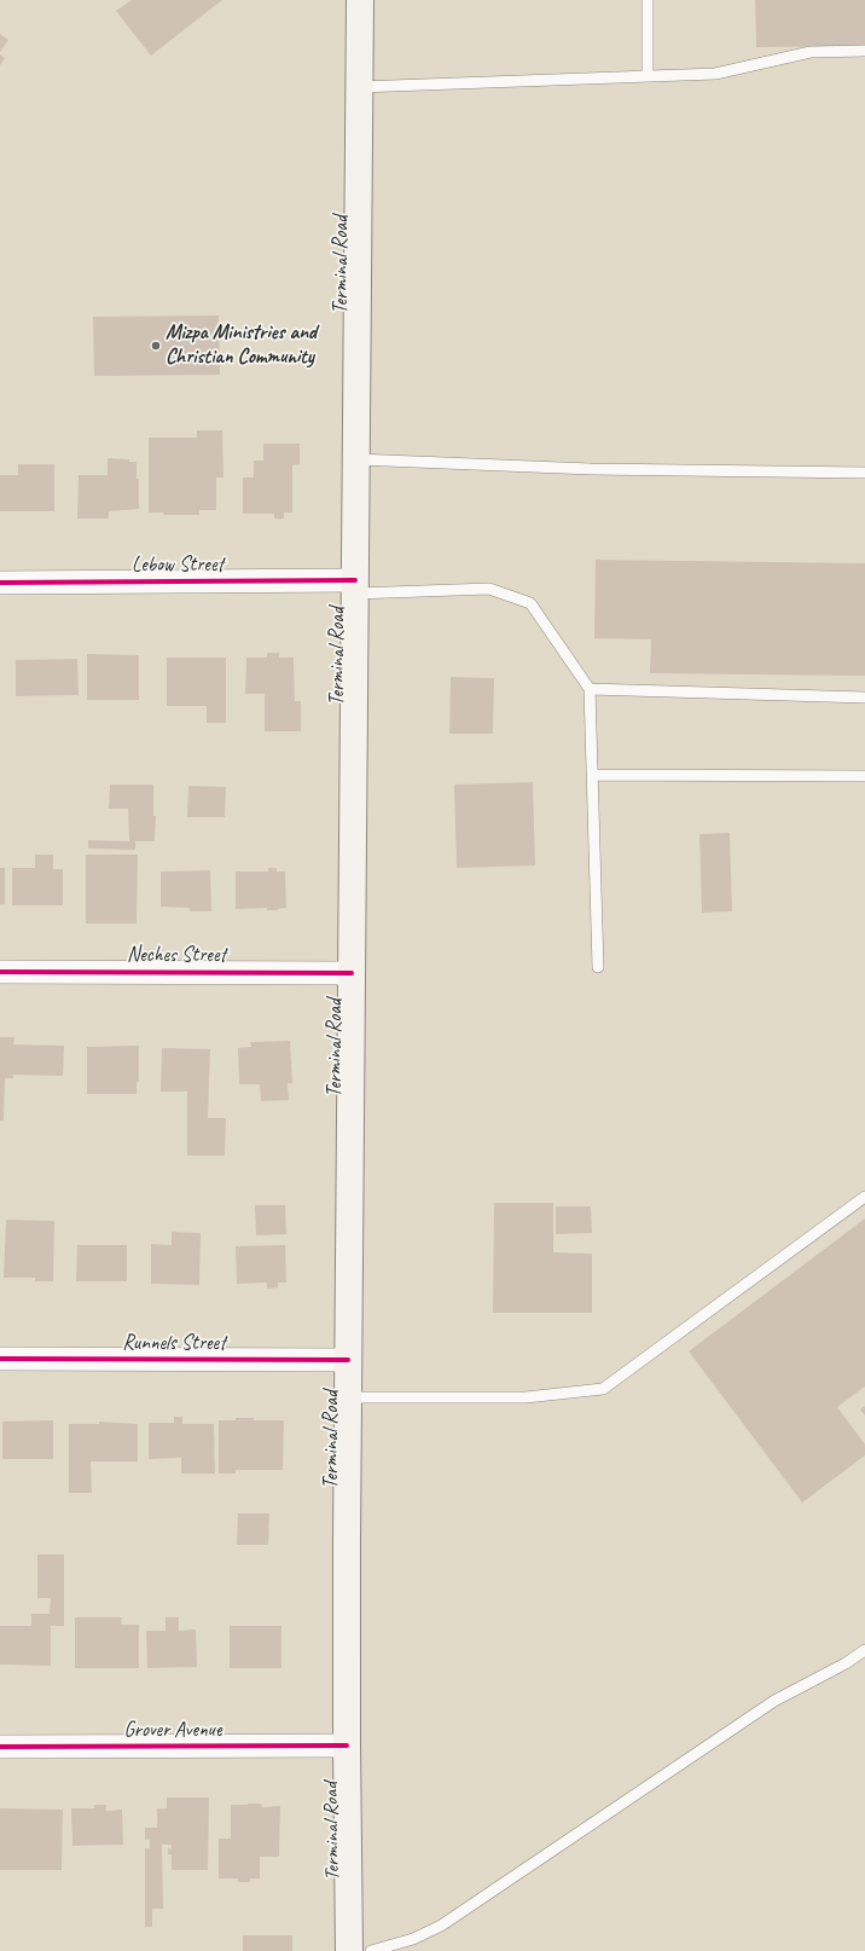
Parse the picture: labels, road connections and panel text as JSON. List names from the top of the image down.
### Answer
{
  "streets": {
    "main road": ["Terminal Road"],
    "street": [
      "Lebow Street",
      "Neches Street",
      "Runnels Street",
      "Grover Avenue"
    ]
  },
  "crossings": [
    ["Terminal Road", "Lebow Street"],
    ["Terminal Road", "Neches Street"],
    ["Terminal Road", "Runnels Street"],
    ["Terminal Road", "Grover Avenue"]
  ],
  "places": ["Mizpa Ministries and Christian Community"]
}
